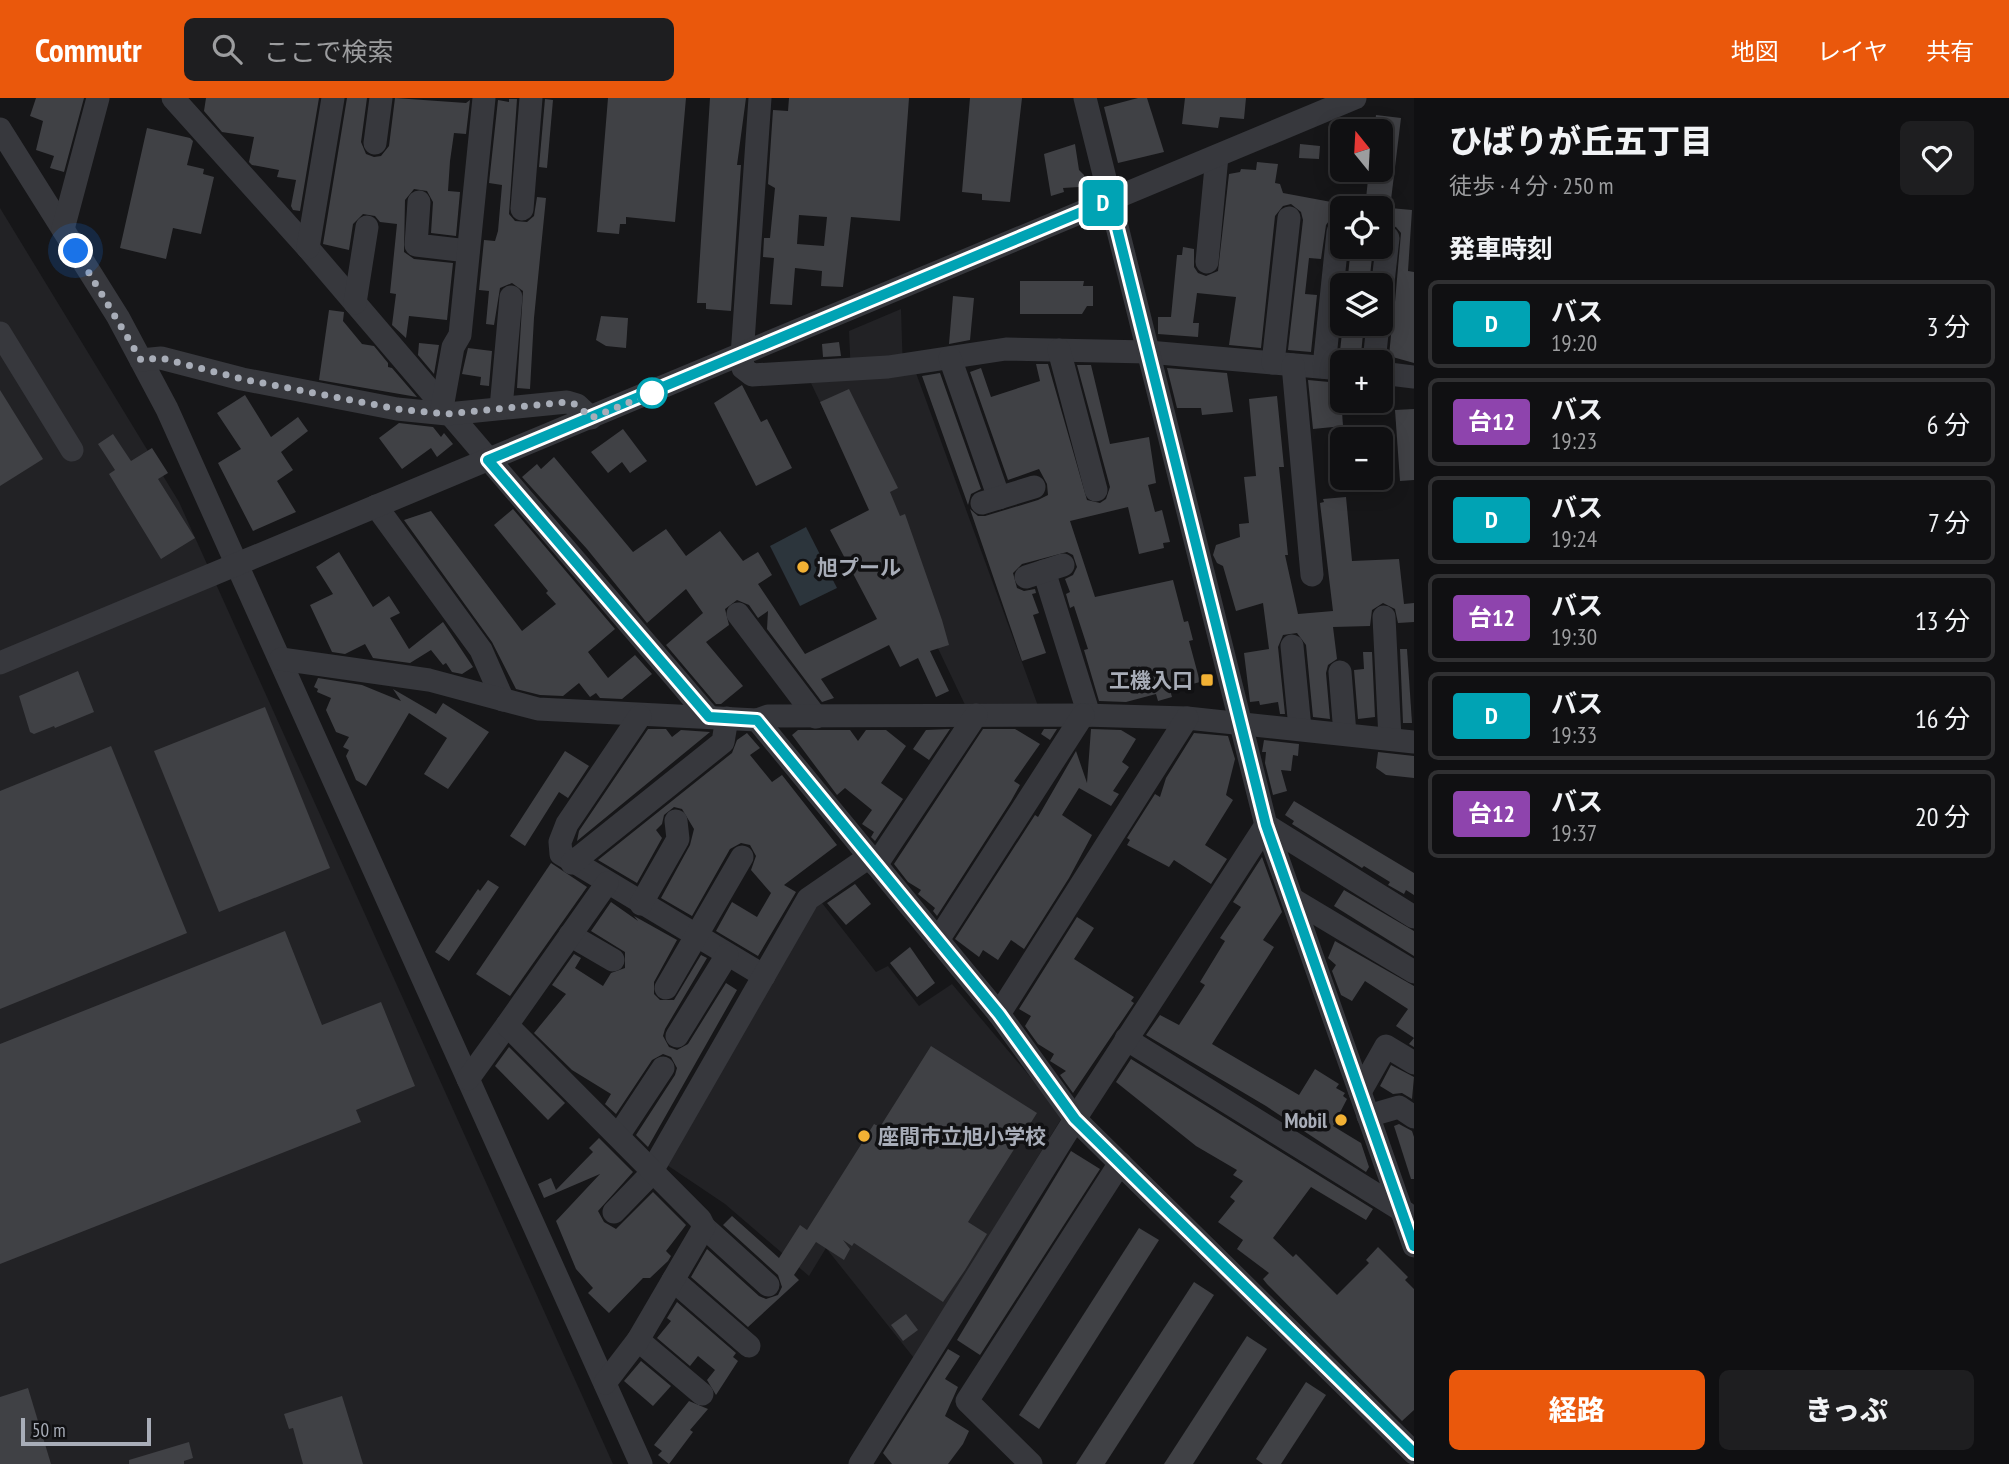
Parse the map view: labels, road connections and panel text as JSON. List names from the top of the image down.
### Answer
{
  "places": {
    "other": ["旭プール", "Mobil", "座間市立旭小学校"],
    "transit": ["工機入口"]
  },
  "lines": ["bus line D"],
  "scale_bar": "50 m",
  "north": "top",
  "page": {
    "header": "Commutr",
    "search": "ここで検索",
    "nav": ["地図", "レイヤ", "共有"],
    "on_map": "D",
    "heading": [
      ["ひばりが丘五丁目", "徒歩 · 4 分 · 250 m"],
      "発車時刻"
    ],
    "map_buttons": ["+", "−"],
    "list": [
      {
        "mark": "D",
        "name": "バス",
        "note": "19:20",
        "value": "3 分"
      },
      {
        "mark": "台12",
        "name": "バス",
        "note": "19:23",
        "value": "6 分"
      },
      {
        "mark": "D",
        "name": "バス",
        "note": "19:24",
        "value": "7 分"
      },
      {
        "mark": "台12",
        "name": "バス",
        "note": "19:30",
        "value": "13 分"
      },
      {
        "mark": "D",
        "name": "バス",
        "note": "19:33",
        "value": "16 分"
      },
      {
        "mark": "台12",
        "name": "バス",
        "note": "19:37",
        "value": "20 分"
      }
    ],
    "buttons": ["経路", "きっぷ"],
    "scale": "50 m"
  }
}
